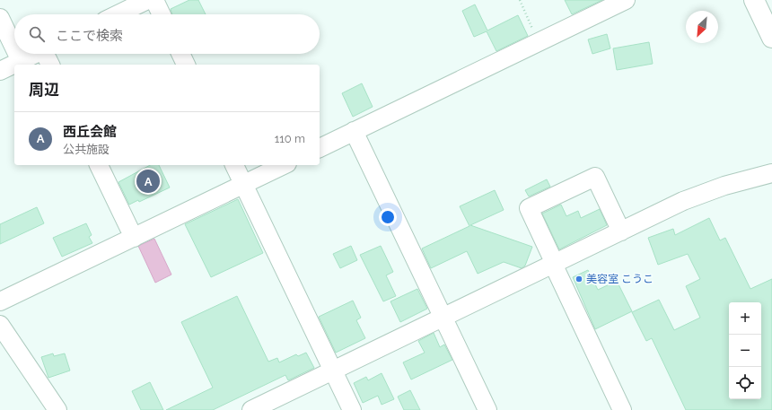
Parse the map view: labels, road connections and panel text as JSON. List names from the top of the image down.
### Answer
{
  "places": ["美容室 こうこ"],
  "north": "bottom left",
  "page": {
    "search": "ここで検索",
    "heading": "周辺",
    "list": [
      {
        "mark": "A",
        "name": "西丘会館",
        "note": "公共施設",
        "value": "110 m"
      }
    ],
    "pins": "A",
    "map_buttons": ["+", "−"]
  }
}
